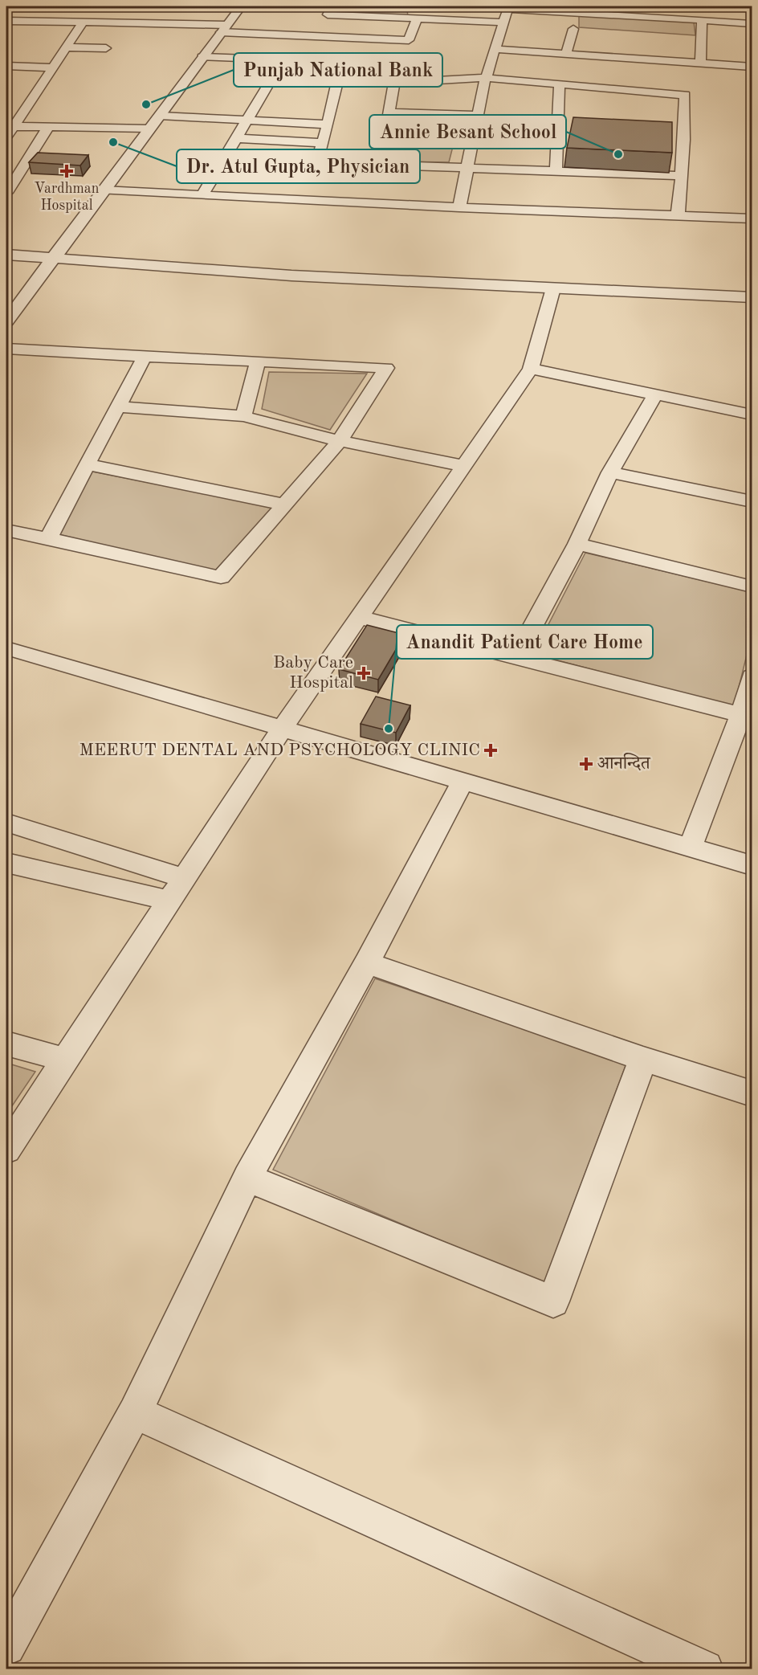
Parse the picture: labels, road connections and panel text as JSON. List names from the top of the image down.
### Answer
{
  "places": {
    "other": [
      "Punjab National Bank",
      "Dr. Atul Gupta, Physician",
      "Annie Besant School",
      "Anandit Patient Care Home"
    ],
    "health": [
      "Vardhman Hospital",
      "Baby Care Hospital",
      "MEERUT DENTAL AND PSYCHOLOGY CLINIC",
      "आनन्दित"
    ]
  }
}
